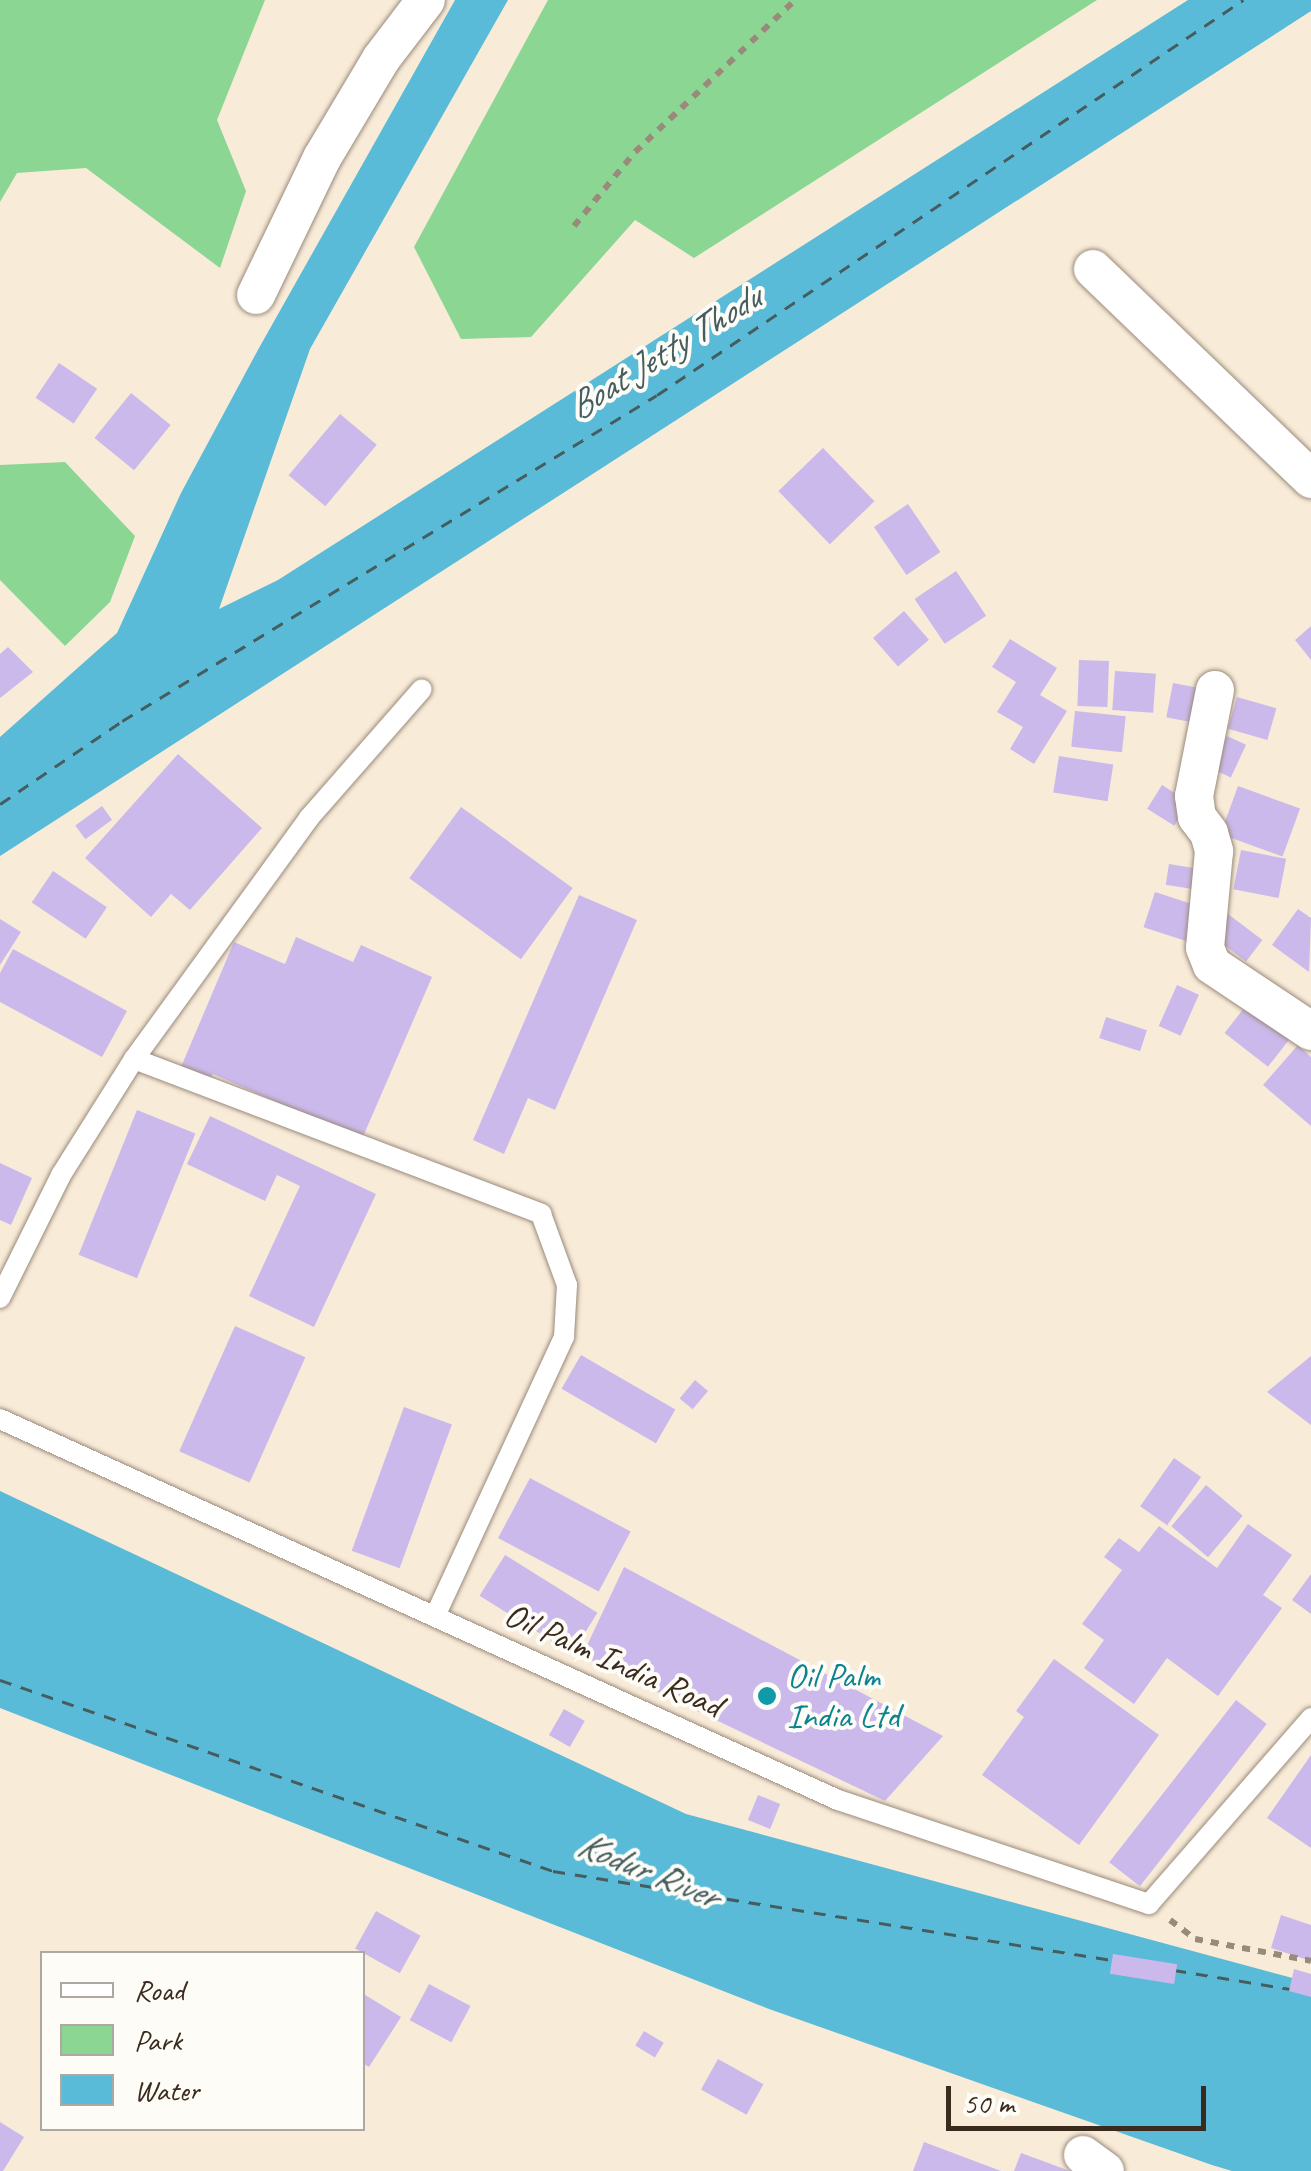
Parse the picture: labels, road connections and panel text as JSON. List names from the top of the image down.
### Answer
{
  "streets": {
    "lane": ["Oil Palm India Road"]
  },
  "water": ["Boat Jetty Thodu", "Kodur River"],
  "places": ["Oil Palm India Ltd"],
  "legend": ["Road", "Park", "Water"],
  "scale_bar": "50 m"
}
